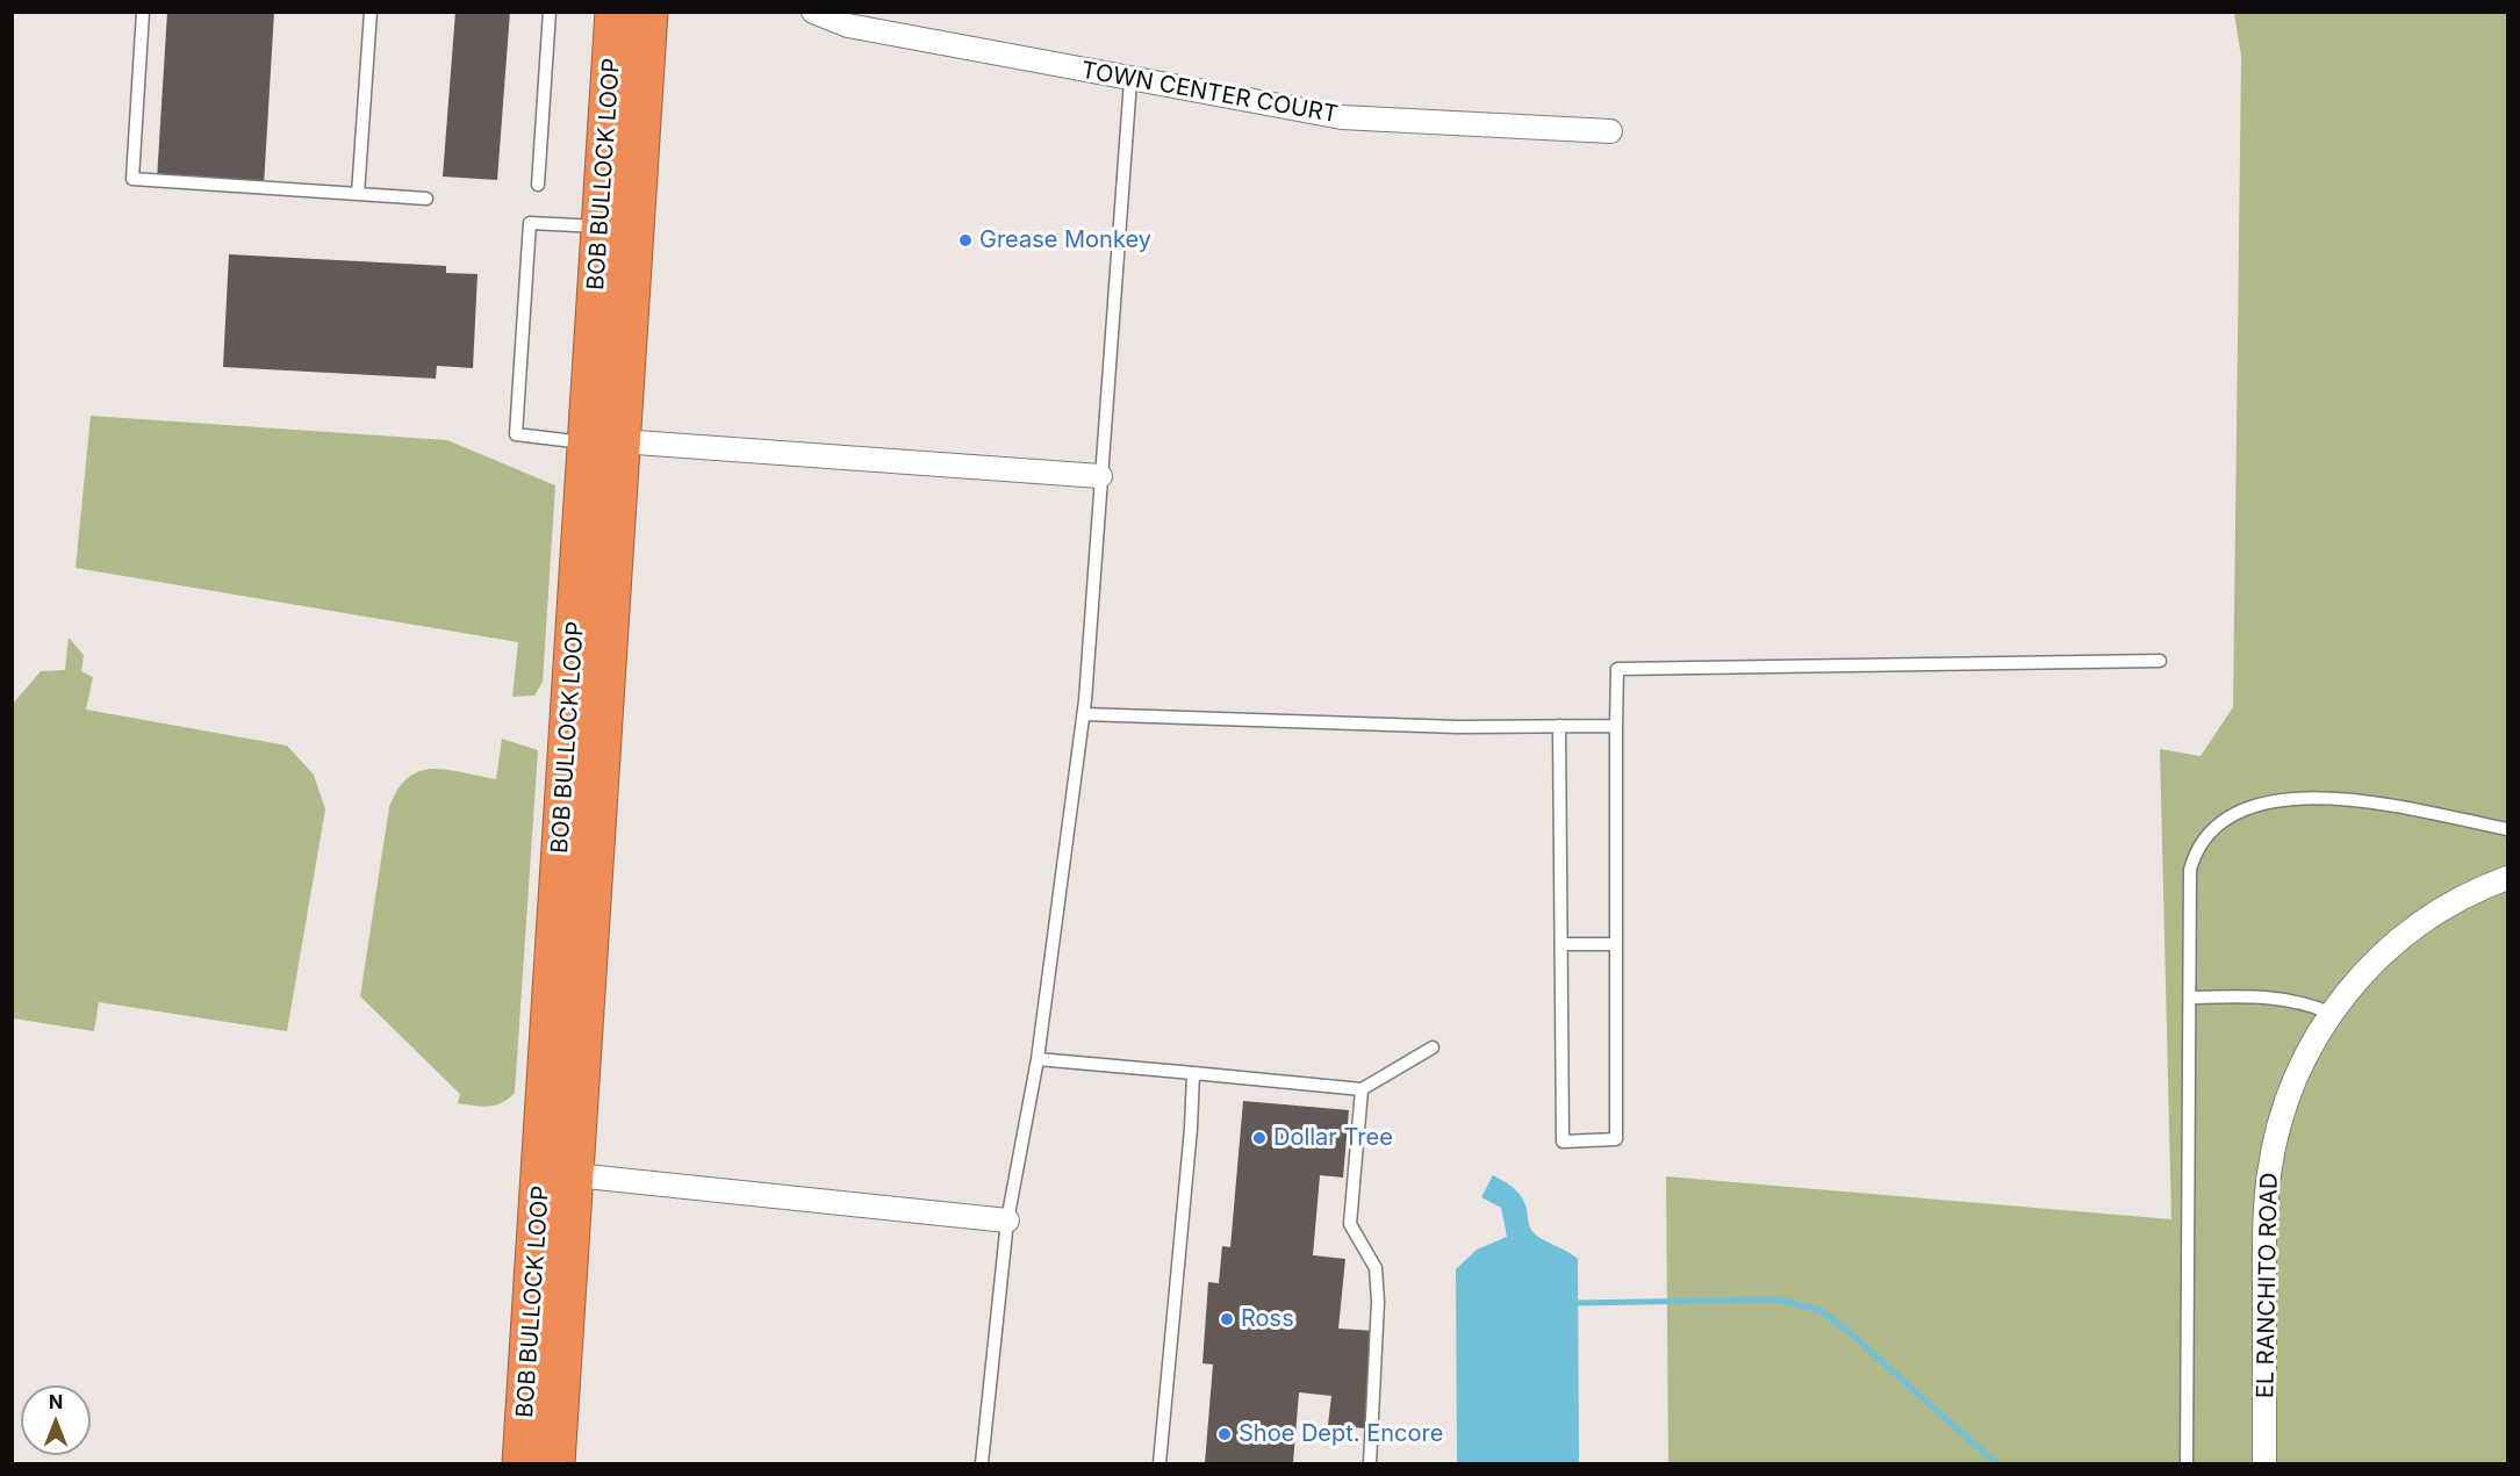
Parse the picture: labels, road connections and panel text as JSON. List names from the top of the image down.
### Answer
{
  "streets": {
    "highway": ["BOB BULLOCK LOOP"],
    "street": ["TOWN CENTER COURT", "EL RANCHITO ROAD"]
  },
  "places": [
    "Grease Monkey",
    "Dollar Tree",
    "Ross",
    "Shoe Dept. Encore"
  ],
  "north": "top"
}
